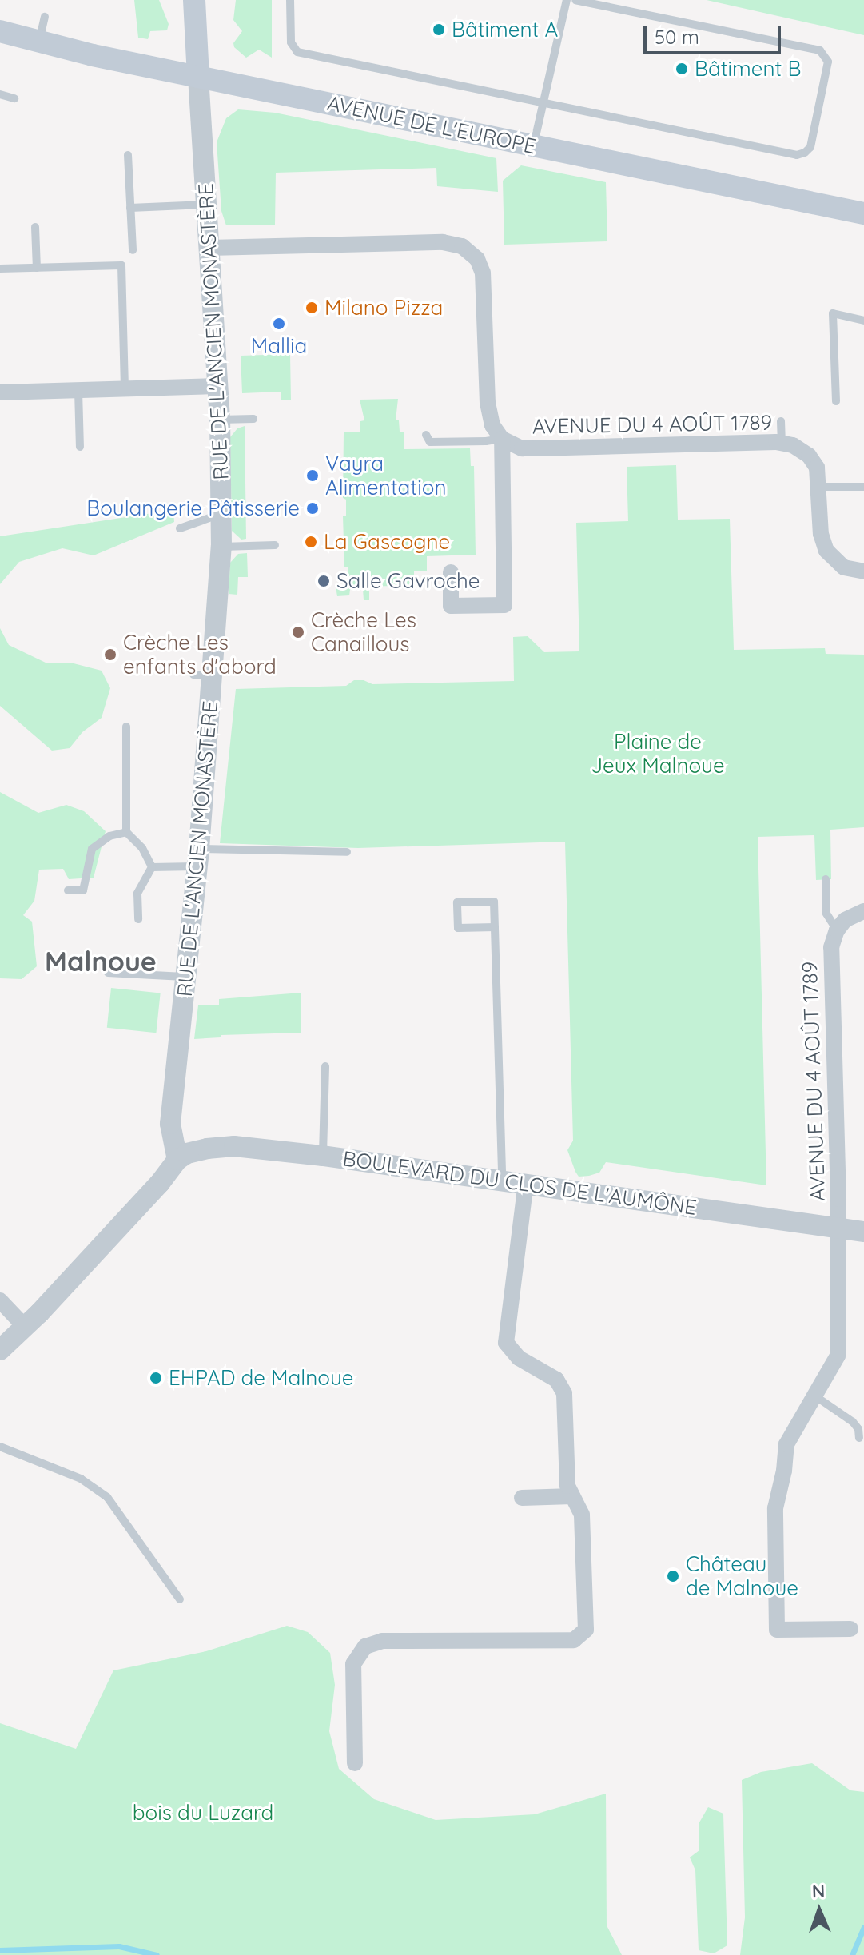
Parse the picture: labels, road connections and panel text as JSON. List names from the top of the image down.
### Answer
{
  "streets": {
    "main road": ["AVENUE DE L'EUROPE"],
    "street": ["RUE DE L'ANCIEN MONASTÈRE", "AVENUE DU 4 AOÛT 1789", "BOULEVARD DU CLOS DE L'AUMÔNE"]
  },
  "crossings": [
    ["AVENUE DE L'EUROPE", "RUE DE L'ANCIEN MONASTÈRE"],
    ["RUE DE L'ANCIEN MONASTÈRE", "AVENUE DU 4 AOÛT 1789"],
    ["RUE DE L'ANCIEN MONASTÈRE", "BOULEVARD DU CLOS DE L'AUMÔNE"],
    ["AVENUE DU 4 AOÛT 1789", "BOULEVARD DU CLOS DE L'AUMÔNE"]
  ],
  "districts": ["Malnoue"],
  "parks": ["Plaine de Jeux Malnoue", "bois du Luzard"],
  "places": [
    "Bâtiment A",
    "Bâtiment B",
    "Milano Pizza",
    "Mallia",
    "Vayra Alimentation",
    "Boulangerie Pâtisserie",
    "La Gascogne",
    "Salle Gavroche",
    "Crèche Les Canaillous",
    "Crèche Les enfants d'abord",
    "EHPAD de Malnoue",
    "Château de Malnoue"
  ],
  "scale_bar": "50 m",
  "north": "top"
}
